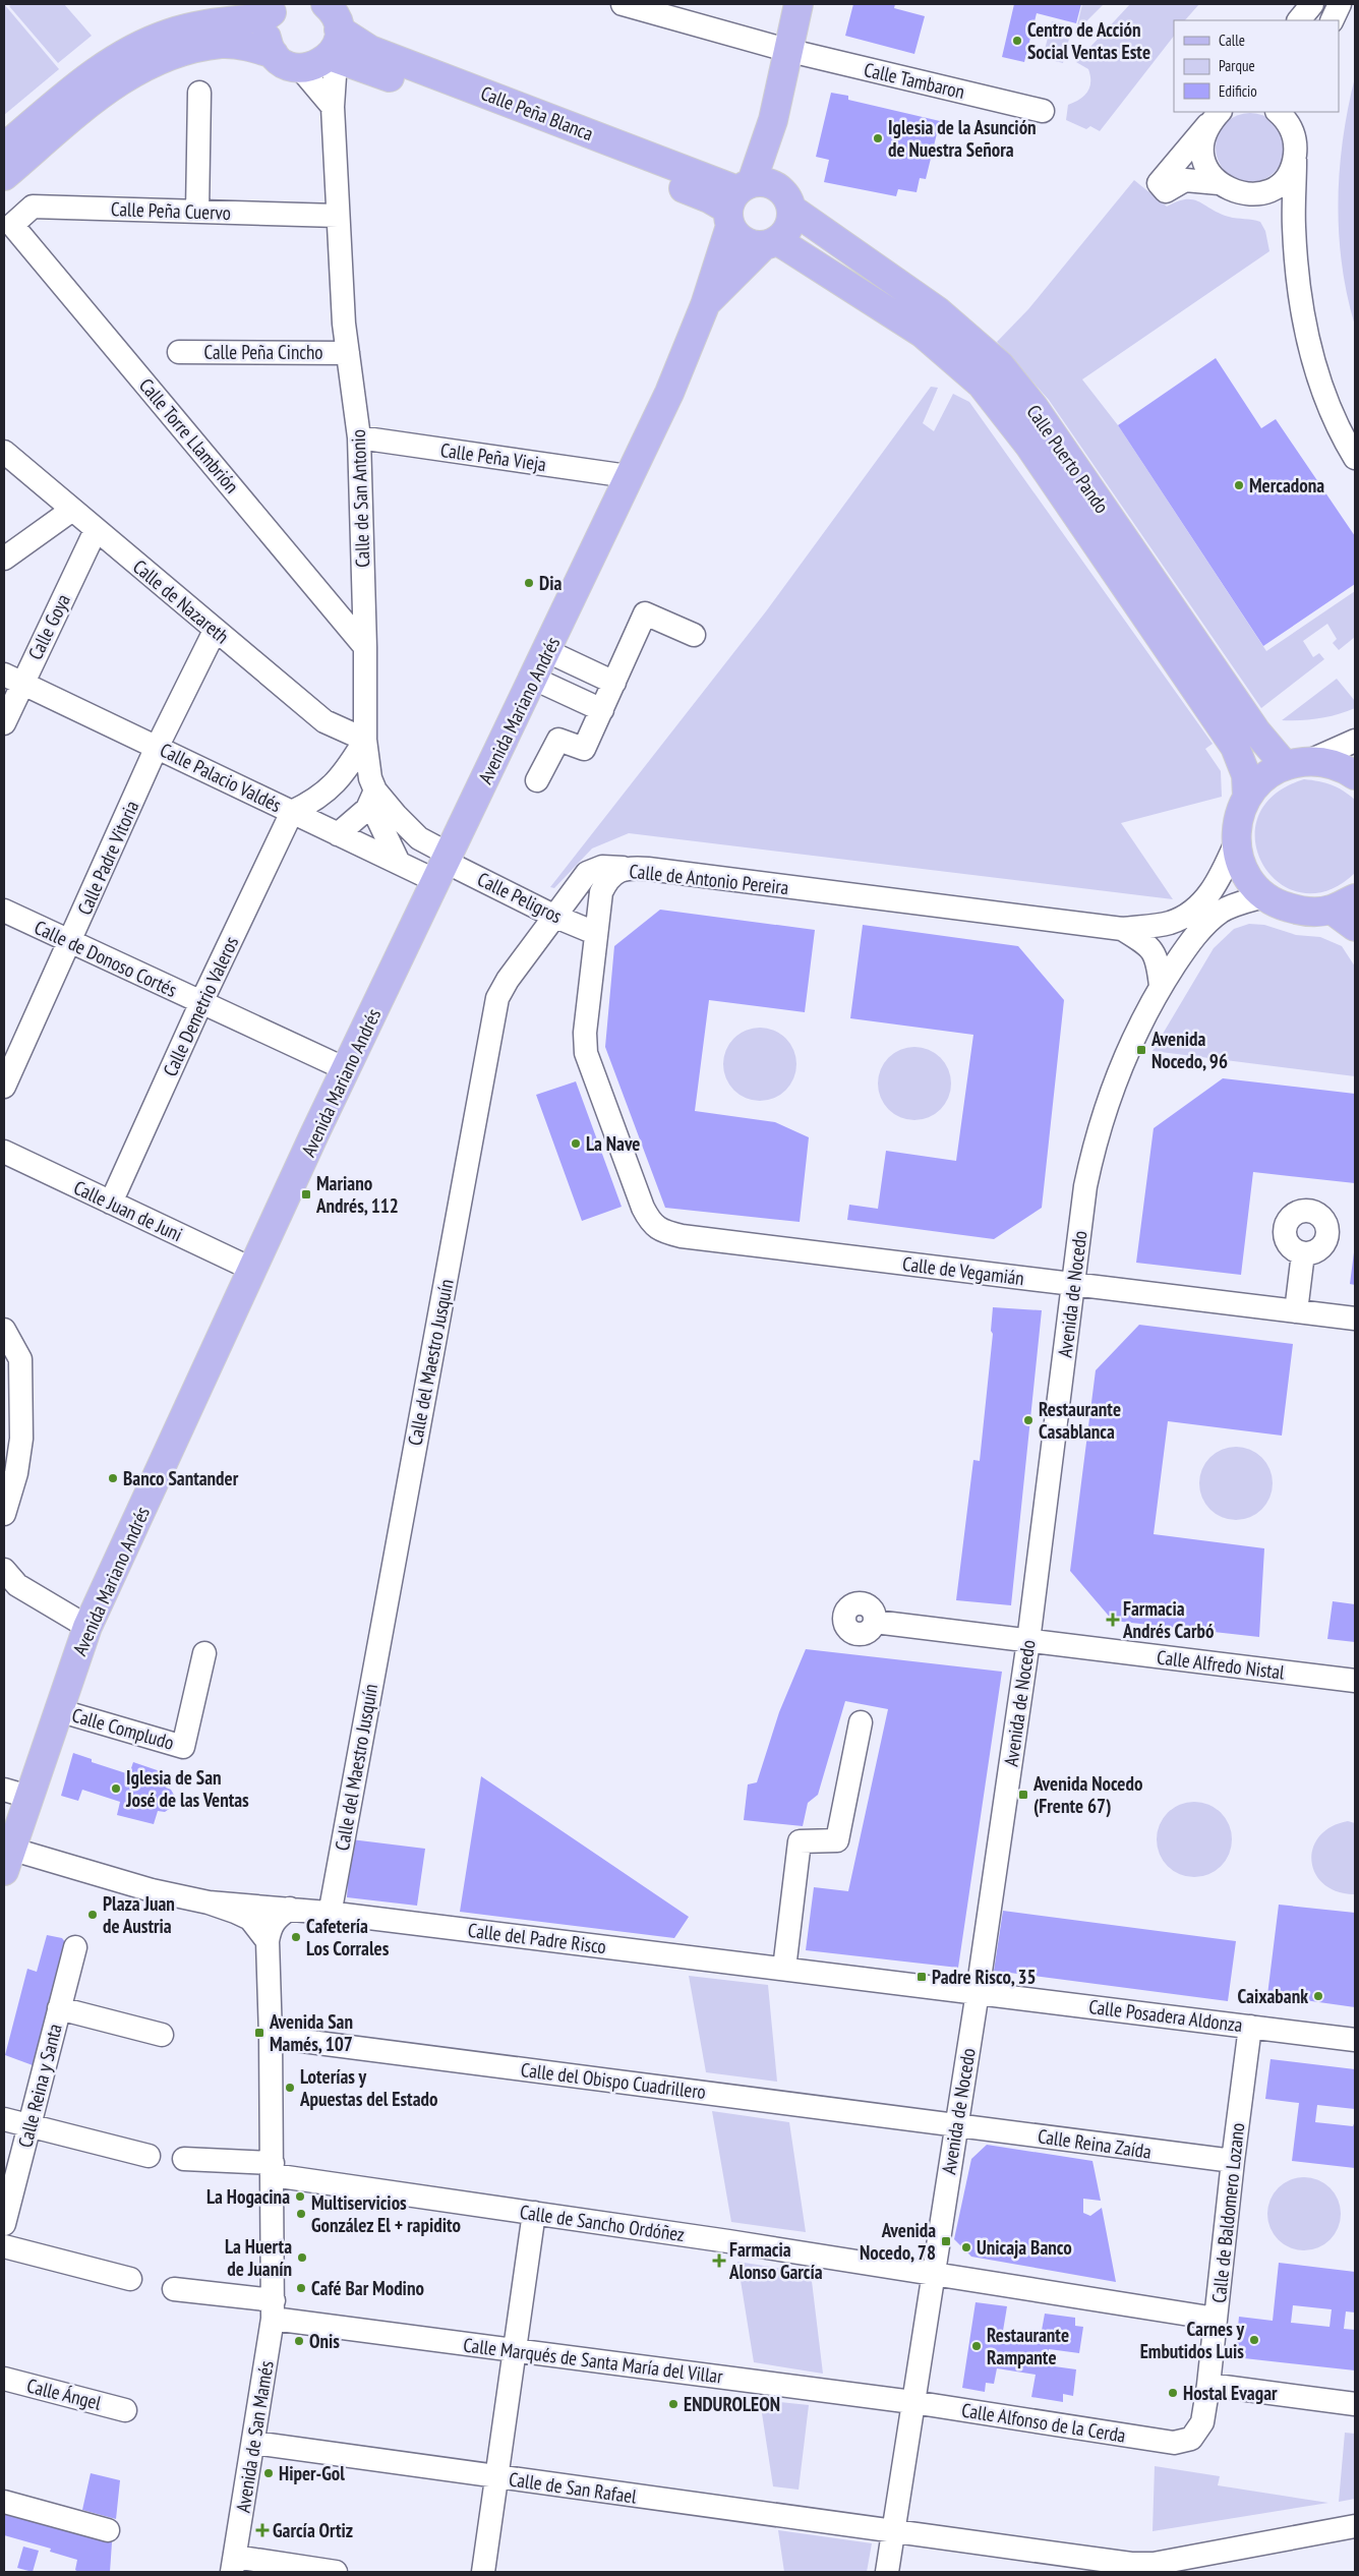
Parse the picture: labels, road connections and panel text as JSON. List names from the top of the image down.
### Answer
{
  "streets": {
    "main road": ["Calle Peña Blanca", "Calle Puerto Pando", "Avenida Mariano Andrés"],
    "street": [
      "Calle Tambaron",
      "Calle Peña Cuervo",
      "Calle Peña Cincho",
      "Calle Torre Llambrión",
      "Calle Peña Vieja",
      "Calle de San Antonio",
      "Calle de Nazareth",
      "Calle Goya",
      "Calle Palacio Valdés",
      "Calle Padre Vitoria",
      "Calle de Antonio Pereira",
      "Calle Peligros",
      "Calle de Donoso Cortés",
      "Calle Demetrio Valeros",
      "Calle Juan de Juni",
      "Calle de Vegamián",
      "Avenida de Nocedo",
      "Calle del Maestro Jusquín",
      "Calle Alfredo Nistal",
      "Calle Compludo",
      "Calle del Padre Risco",
      "Calle Posadera Aldonza",
      "Calle del Obispo Cuadrillero",
      "Calle Reina y Santa",
      "Calle Reina Zaída",
      "Calle de Baldomero Lozano",
      "Calle de Sancho Ordóñez",
      "Calle Marqués de Santa María del Villar",
      "Calle Ángel",
      "Calle Alfonso de la Cerda",
      "Avenida de San Mamés",
      "Calle de San Rafael"
    ]
  },
  "crossings": [
    ["Calle Tambaron", "Avenida Mariano Andrés"],
    ["Calle Peña Blanca", "Calle Puerto Pando"],
    ["Calle Peña Blanca", "Calle de San Antonio"],
    ["Calle Peña Blanca", "Avenida Mariano Andrés"],
    ["Calle Peña Cuervo", "Calle Torre Llambrión"],
    ["Calle Peña Cuervo", "Calle de San Antonio"],
    ["Calle Peña Cincho", "Calle de San Antonio"],
    ["Calle Torre Llambrión", "Calle de San Antonio"],
    ["Calle Peña Vieja", "Calle de San Antonio"],
    ["Calle Peña Vieja", "Avenida Mariano Andrés"],
    ["Calle Puerto Pando", "Avenida Mariano Andrés"],
    ["Calle de San Antonio", "Calle de Nazareth"],
    ["Calle de San Antonio", "Avenida Mariano Andrés"],
    ["Calle de San Antonio", "Calle Palacio Valdés"],
    ["Calle de San Antonio", "Calle Peligros"],
    ["Calle de Nazareth", "Calle Goya"],
    ["Calle de Nazareth", "Calle Padre Vitoria"],
    ["Calle Goya", "Calle Palacio Valdés"],
    ["Avenida Mariano Andrés", "Calle Palacio Valdés"],
    ["Avenida Mariano Andrés", "Calle Peligros"],
    ["Avenida Mariano Andrés", "Calle de Donoso Cortés"],
    ["Avenida Mariano Andrés", "Calle Juan de Juni"],
    ["Avenida Mariano Andrés", "Calle Compludo"],
    ["Calle Palacio Valdés", "Calle Padre Vitoria"],
    ["Calle Palacio Valdés", "Calle Peligros"],
    ["Calle Palacio Valdés", "Calle Demetrio Valeros"],
    ["Calle Padre Vitoria", "Calle de Donoso Cortés"],
    ["Calle de Antonio Pereira", "Calle Peligros"],
    ["Calle de Antonio Pereira", "Calle de Vegamián"],
    ["Calle de Antonio Pereira", "Avenida de Nocedo"],
    ["Calle de Antonio Pereira", "Calle del Maestro Jusquín"],
    ["Calle Peligros", "Calle del Maestro Jusquín"],
    ["Calle de Donoso Cortés", "Calle Demetrio Valeros"],
    ["Calle Demetrio Valeros", "Calle Juan de Juni"],
    ["Calle de Vegamián", "Avenida de Nocedo"],
    ["Avenida de Nocedo", "Calle Alfredo Nistal"],
    ["Avenida de Nocedo", "Calle del Padre Risco"],
    ["Avenida de Nocedo", "Calle Posadera Aldonza"],
    ["Avenida de Nocedo", "Calle del Obispo Cuadrillero"],
    ["Avenida de Nocedo", "Calle Reina Zaída"],
    ["Avenida de Nocedo", "Calle de Sancho Ordóñez"],
    ["Avenida de Nocedo", "Calle Marqués de Santa María del Villar"],
    ["Avenida de Nocedo", "Calle Alfonso de la Cerda"],
    ["Avenida de Nocedo", "Calle de San Rafael"],
    ["Calle del Maestro Jusquín", "Calle del Padre Risco"],
    ["Calle del Padre Risco", "Calle Posadera Aldonza"],
    ["Calle Posadera Aldonza", "Calle de Baldomero Lozano"],
    ["Calle del Obispo Cuadrillero", "Calle Reina Zaída"],
    ["Calle del Obispo Cuadrillero", "Avenida de San Mamés"],
    ["Calle Reina Zaída", "Calle de Baldomero Lozano"],
    ["Calle de Baldomero Lozano", "Calle de Sancho Ordóñez"],
    ["Calle de Baldomero Lozano", "Calle Alfonso de la Cerda"],
    ["Calle de Sancho Ordóñez", "Avenida de San Mamés"],
    ["Calle Marqués de Santa María del Villar", "Calle Alfonso de la Cerda"],
    ["Calle Marqués de Santa María del Villar", "Avenida de San Mamés"],
    ["Avenida de San Mamés", "Calle de San Rafael"]
  ],
  "places": {
    "other": [
      "Centro de Acción Social Ventas Este",
      "Iglesia de la Asunción de Nuestra Señora",
      "Mercadona",
      "Dia",
      "La Nave",
      "Restaurante Casablanca",
      "Banco Santander",
      "Iglesia de San José de las Ventas",
      "Plaza Juan de Austria",
      "Cafetería Los Corrales",
      "Caixabank",
      "Loterías y Apuestas del Estado",
      "La Hogacina",
      "Multiservicios González El + rapidito",
      "Unicaja Banco",
      "La Huerta de Juanín",
      "Café Bar Modino",
      "Carnes y Embutidos Luis",
      "Onis",
      "Restaurante Rampante",
      "Hostal Evagar",
      "ENDUROLEON",
      "Hiper-Gol"
    ],
    "transit": [
      "Avenida Nocedo, 96",
      "Mariano Andrés, 112",
      "Avenida Nocedo (Frente 67)",
      "Padre Risco, 35",
      "Avenida San Mamés, 107",
      "Avenida Nocedo, 78"
    ],
    "health": ["Farmacia Andrés Carbó", "Farmacia Alonso García", "García Ortiz"]
  },
  "legend": ["Calle", "Parque", "Edificio"]
}
